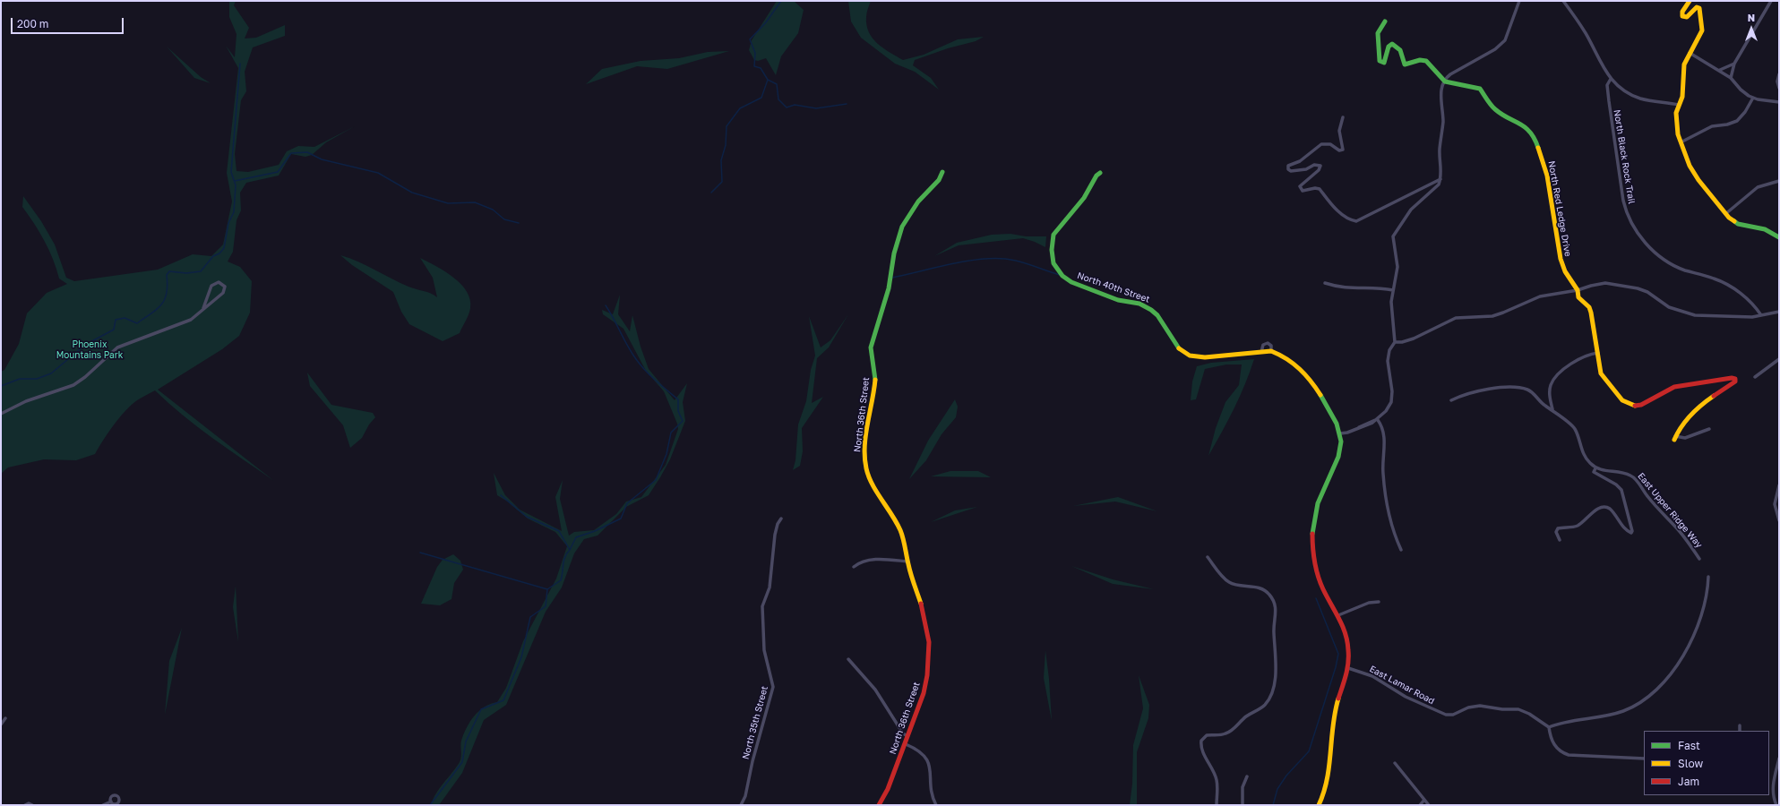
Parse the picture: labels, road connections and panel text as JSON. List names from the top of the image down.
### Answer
{
  "streets": {
    "street": [
      "North Black Rock Trail",
      "North Red Ledge Drive",
      "North 40th Street",
      "North 36th Street",
      "East Upper Ridge Way",
      "East Lamar Road",
      "North 35th Street"
    ]
  },
  "crossings": [
    ["North 40th Street", "East Lamar Road"]
  ],
  "parks": ["Phoenix Mountains Park"],
  "legend": ["Fast", "Slow", "Jam"],
  "scale_bar": "200 m",
  "north": "top"
}
